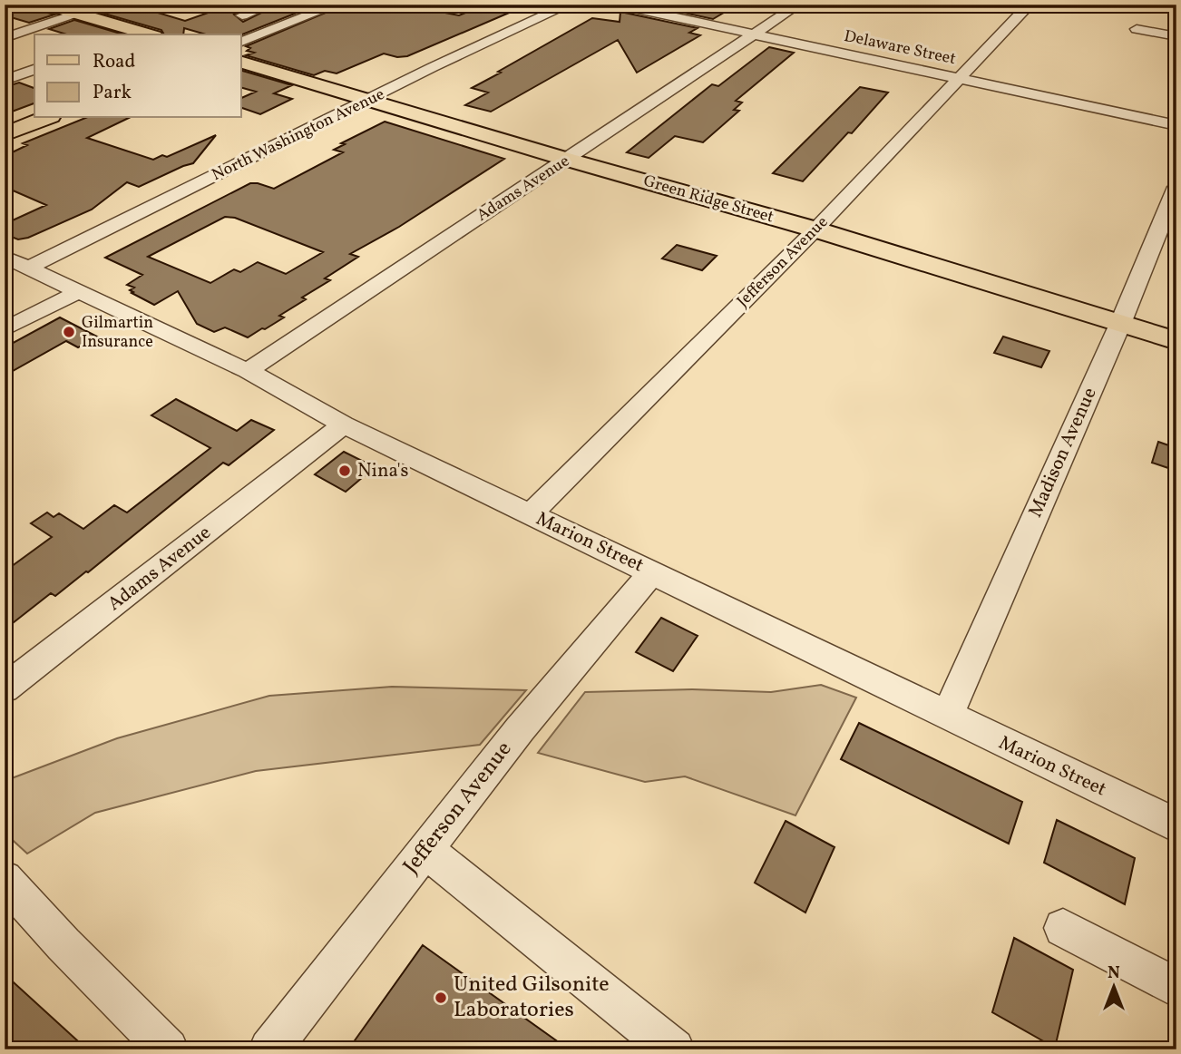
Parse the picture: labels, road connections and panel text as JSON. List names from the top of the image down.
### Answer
{
  "streets": {
    "main road": ["Green Ridge Street"],
    "street": [
      "Delaware Street",
      "North Washington Avenue",
      "Adams Avenue",
      "Jefferson Avenue",
      "Madison Avenue",
      "Marion Street"
    ]
  },
  "crossings": [
    ["Delaware Street", "Adams Avenue"],
    ["Delaware Street", "Jefferson Avenue"],
    ["North Washington Avenue", "Green Ridge Street"],
    ["North Washington Avenue", "Marion Street"],
    ["Adams Avenue", "Green Ridge Street"],
    ["Adams Avenue", "Marion Street"],
    ["Green Ridge Street", "Jefferson Avenue"],
    ["Green Ridge Street", "Madison Avenue"],
    ["Jefferson Avenue", "Marion Street"],
    ["Madison Avenue", "Marion Street"]
  ],
  "places": ["Gilmartin Insurance", "Nina's", "United Gilsonite Laboratories"],
  "legend": ["Road", "Park"],
  "north": "top"
}
